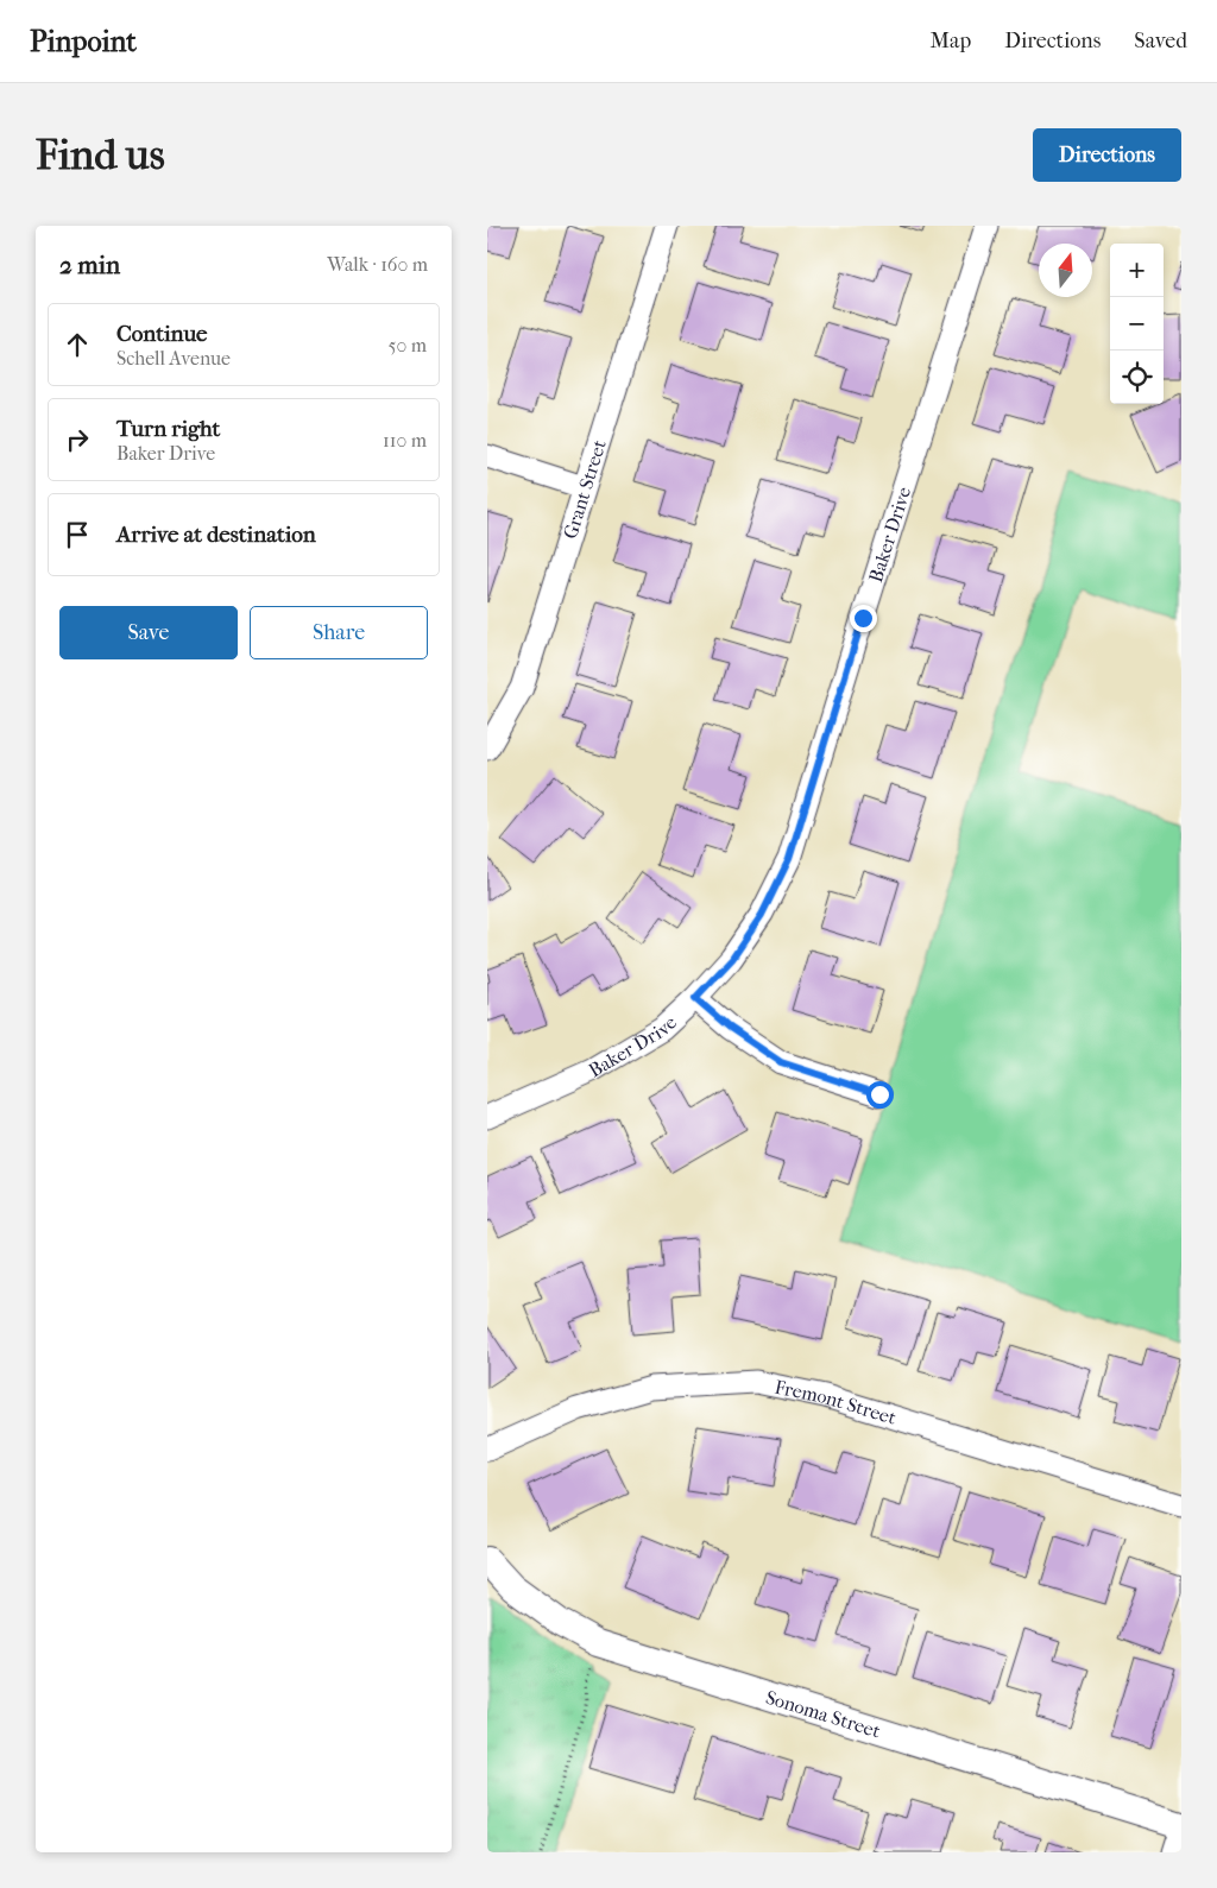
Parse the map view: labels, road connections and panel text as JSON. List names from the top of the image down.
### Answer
{
  "streets": {
    "street": [
      "Grant Street",
      "Baker Drive",
      "Fremont Street",
      "Sonoma Street"
    ]
  },
  "north": "top",
  "page": {
    "header": "Pinpoint",
    "nav": ["Map", "Directions", "Saved"],
    "buttons": [
      "Directions",
      ["Save", "Share"]
    ],
    "title": "Find us",
    "heading": ["2 min", "Walk · 160 m"],
    "map_buttons": ["+", "−"],
    "list": [
      ["Continue", "Schell Avenue", "50 m"],
      ["Turn right", "Baker Drive", "110 m"],
      "Arrive at destination"
    ]
  }
}
